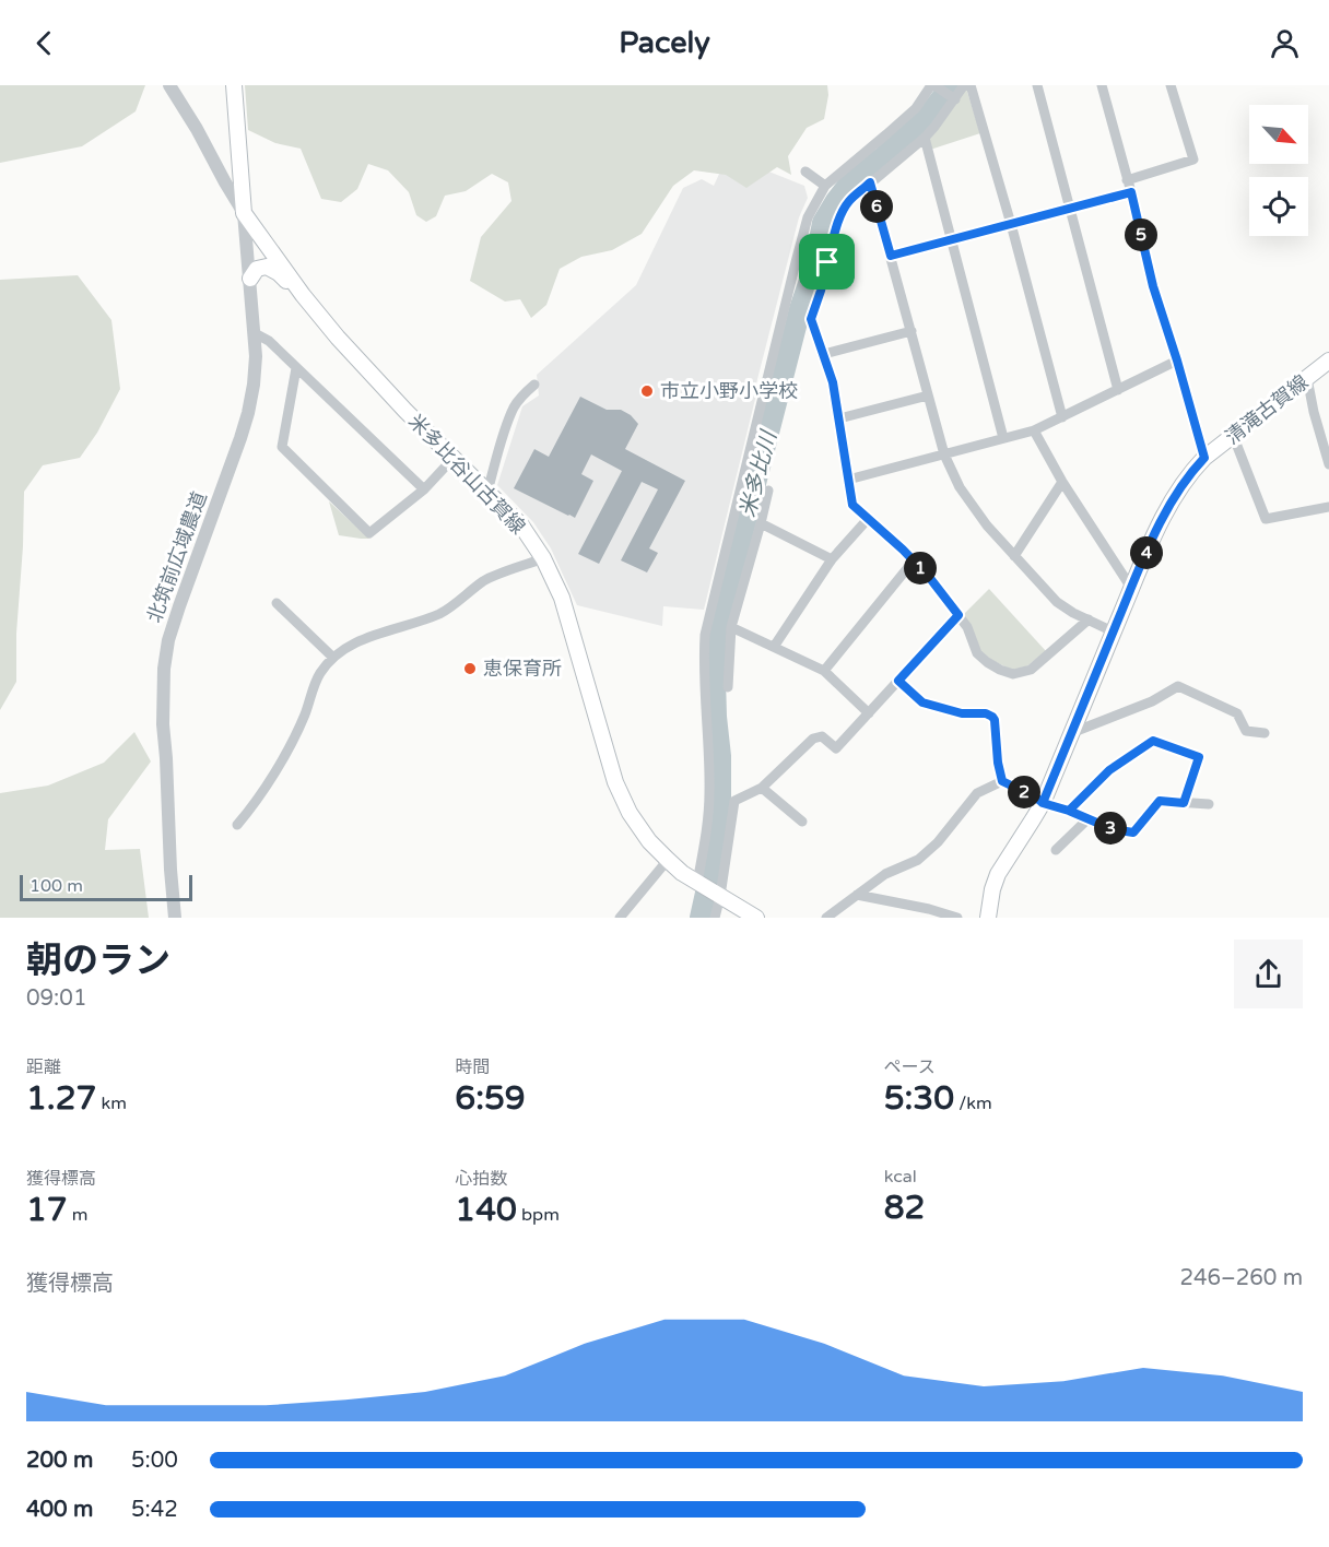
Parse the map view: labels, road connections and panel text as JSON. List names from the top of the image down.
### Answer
{
  "streets": {
    "main road": ["清滝古賀線", "米多比谷山古賀線"],
    "street": ["北筑前広域農道"]
  },
  "crossings": [
    ["米多比谷山古賀線", "北筑前広域農道"]
  ],
  "water": ["米多比川"],
  "places": ["市立小野小学校", "恵保育所"],
  "scale_bar": "100 m",
  "north": "bottom right",
  "page": {
    "header": "Pacely",
    "pins": [
      "6",
      "5",
      "4",
      "1",
      "2",
      "3"
    ],
    "scale": "100 m",
    "heading": ["朝のラン", "09:01"],
    "stats": [
      ["距離", "1.27 km"],
      ["時間", "6:59"],
      ["ペース", "5:30 /km"],
      ["獲得標高", "17 m"],
      ["心拍数", "140 bpm"],
      ["kcal", "82"]
    ],
    "chart": ["獲得標高", "246–260 m"],
    "list": [
      {
        "name": "200 m",
        "note": "5:00"
      },
      {
        "name": "400 m",
        "note": "5:42"
      }
    ]
  }
}
